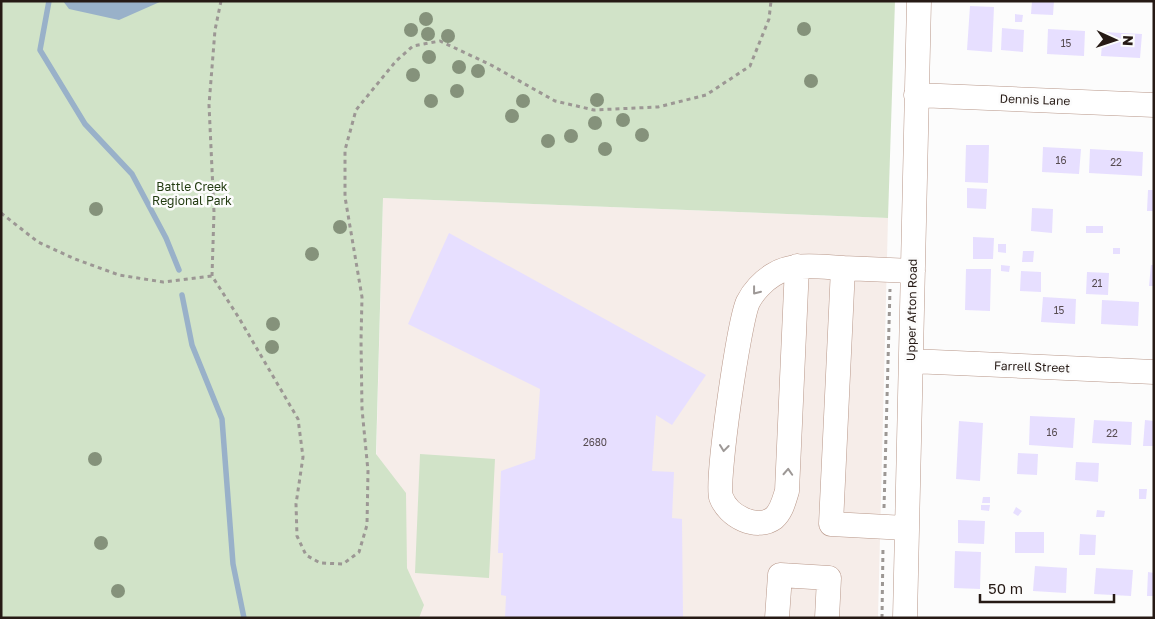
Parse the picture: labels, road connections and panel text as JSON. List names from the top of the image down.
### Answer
{
  "streets": {
    "street": ["Dennis Lane", "Upper Afton Road", "Farrell Street"]
  },
  "crossings": [
    ["Dennis Lane", "Upper Afton Road"],
    ["Upper Afton Road", "Farrell Street"]
  ],
  "parks": ["Battle Creek Regional Park"],
  "house_numbers": [
    "15",
    "16",
    "22",
    "21",
    "15",
    "16",
    "22",
    "2680"
  ],
  "scale_bar": "50 m",
  "north": "right"
}
